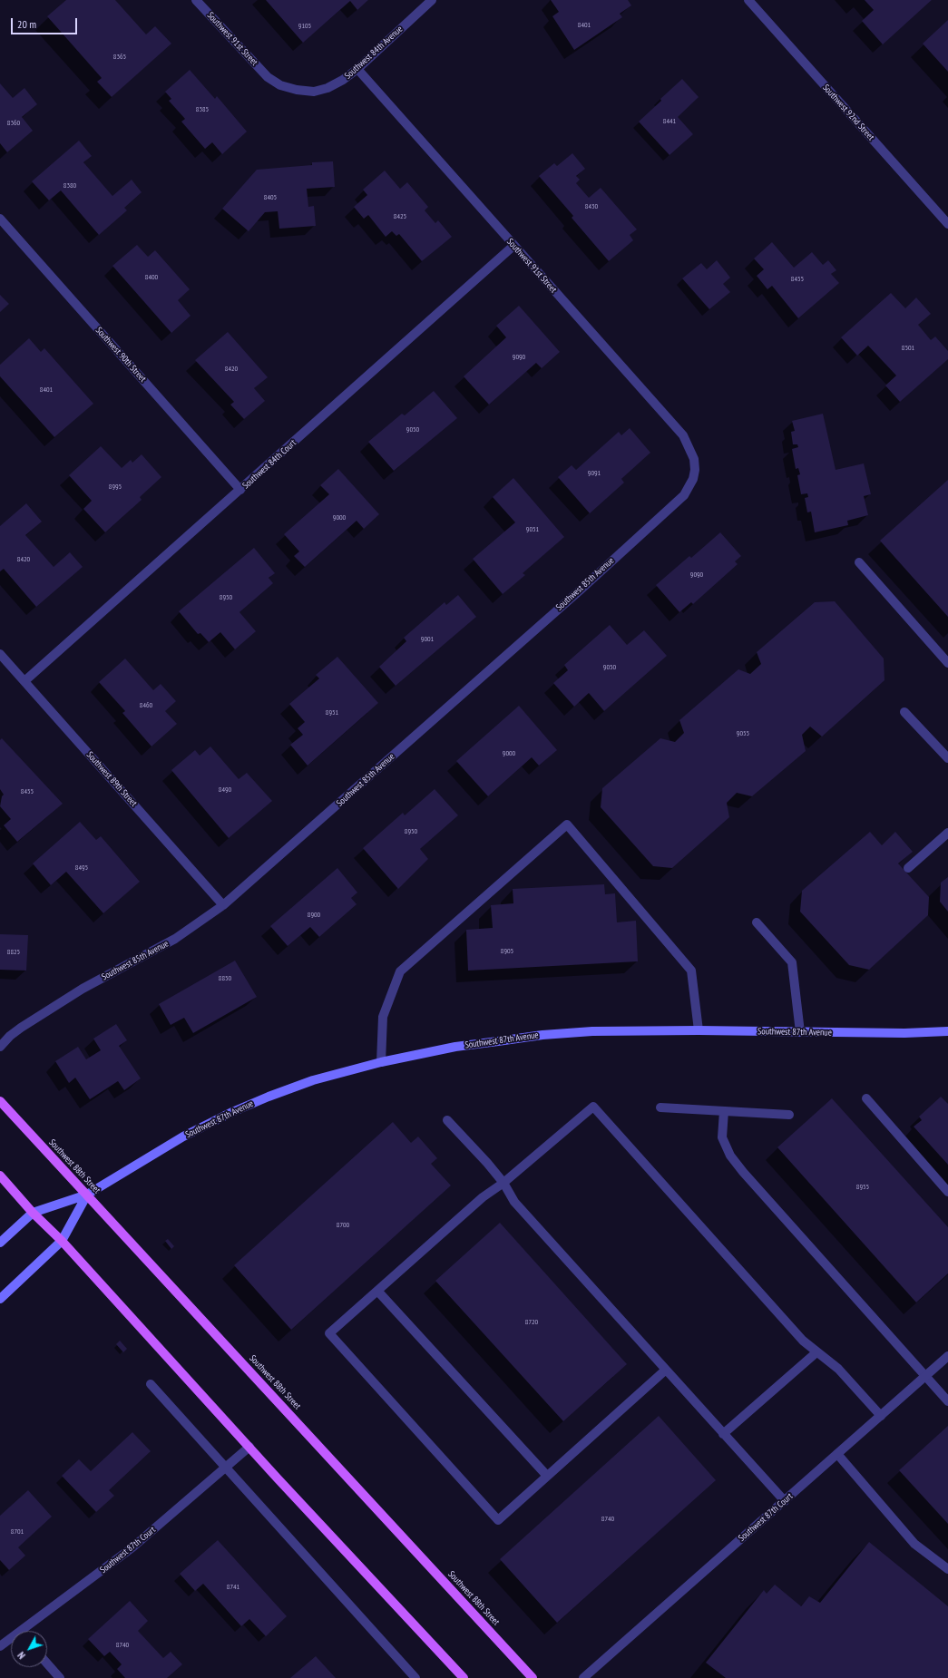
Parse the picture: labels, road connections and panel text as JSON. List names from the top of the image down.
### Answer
{
  "streets": {
    "main road": ["Southwest 87th Avenue", "Southwest 88th Street"],
    "street": [
      "Southwest 91st Street",
      "Southwest 84th Avenue",
      "Southwest 92nd Street",
      "Southwest 90th Street",
      "Southwest 84th Court",
      "Southwest 85th Avenue",
      "Southwest 89th Street",
      "Southwest 87th Court"
    ]
  },
  "crossings": [
    ["Southwest 91st Street", "Southwest 84th Avenue"],
    ["Southwest 91st Street", "Southwest 84th Court"],
    ["Southwest 91st Street", "Southwest 85th Avenue"],
    ["Southwest 90th Street", "Southwest 84th Court"],
    ["Southwest 84th Court", "Southwest 89th Street"],
    ["Southwest 85th Avenue", "Southwest 89th Street"],
    ["Southwest 87th Avenue", "Southwest 88th Street"]
  ],
  "house_numbers": [
    "8401",
    "9105",
    "8365",
    "8385",
    "8441",
    "8360",
    "8380",
    "8405",
    "8430",
    "8425",
    "8400",
    "8455",
    "8501",
    "9090",
    "8420",
    "8401",
    "9050",
    "9091",
    "8995",
    "9000",
    "9051",
    "8420",
    "9090",
    "8950",
    "9001",
    "9050",
    "8460",
    "8951",
    "9055",
    "9000",
    "8490",
    "8455",
    "8950",
    "8495",
    "8900",
    "8905",
    "8825",
    "8850",
    "8955",
    "8700",
    "8720",
    "8740",
    "8701",
    "8741",
    "8740"
  ],
  "scale_bar": "20 m",
  "north": "bottom left"
}
